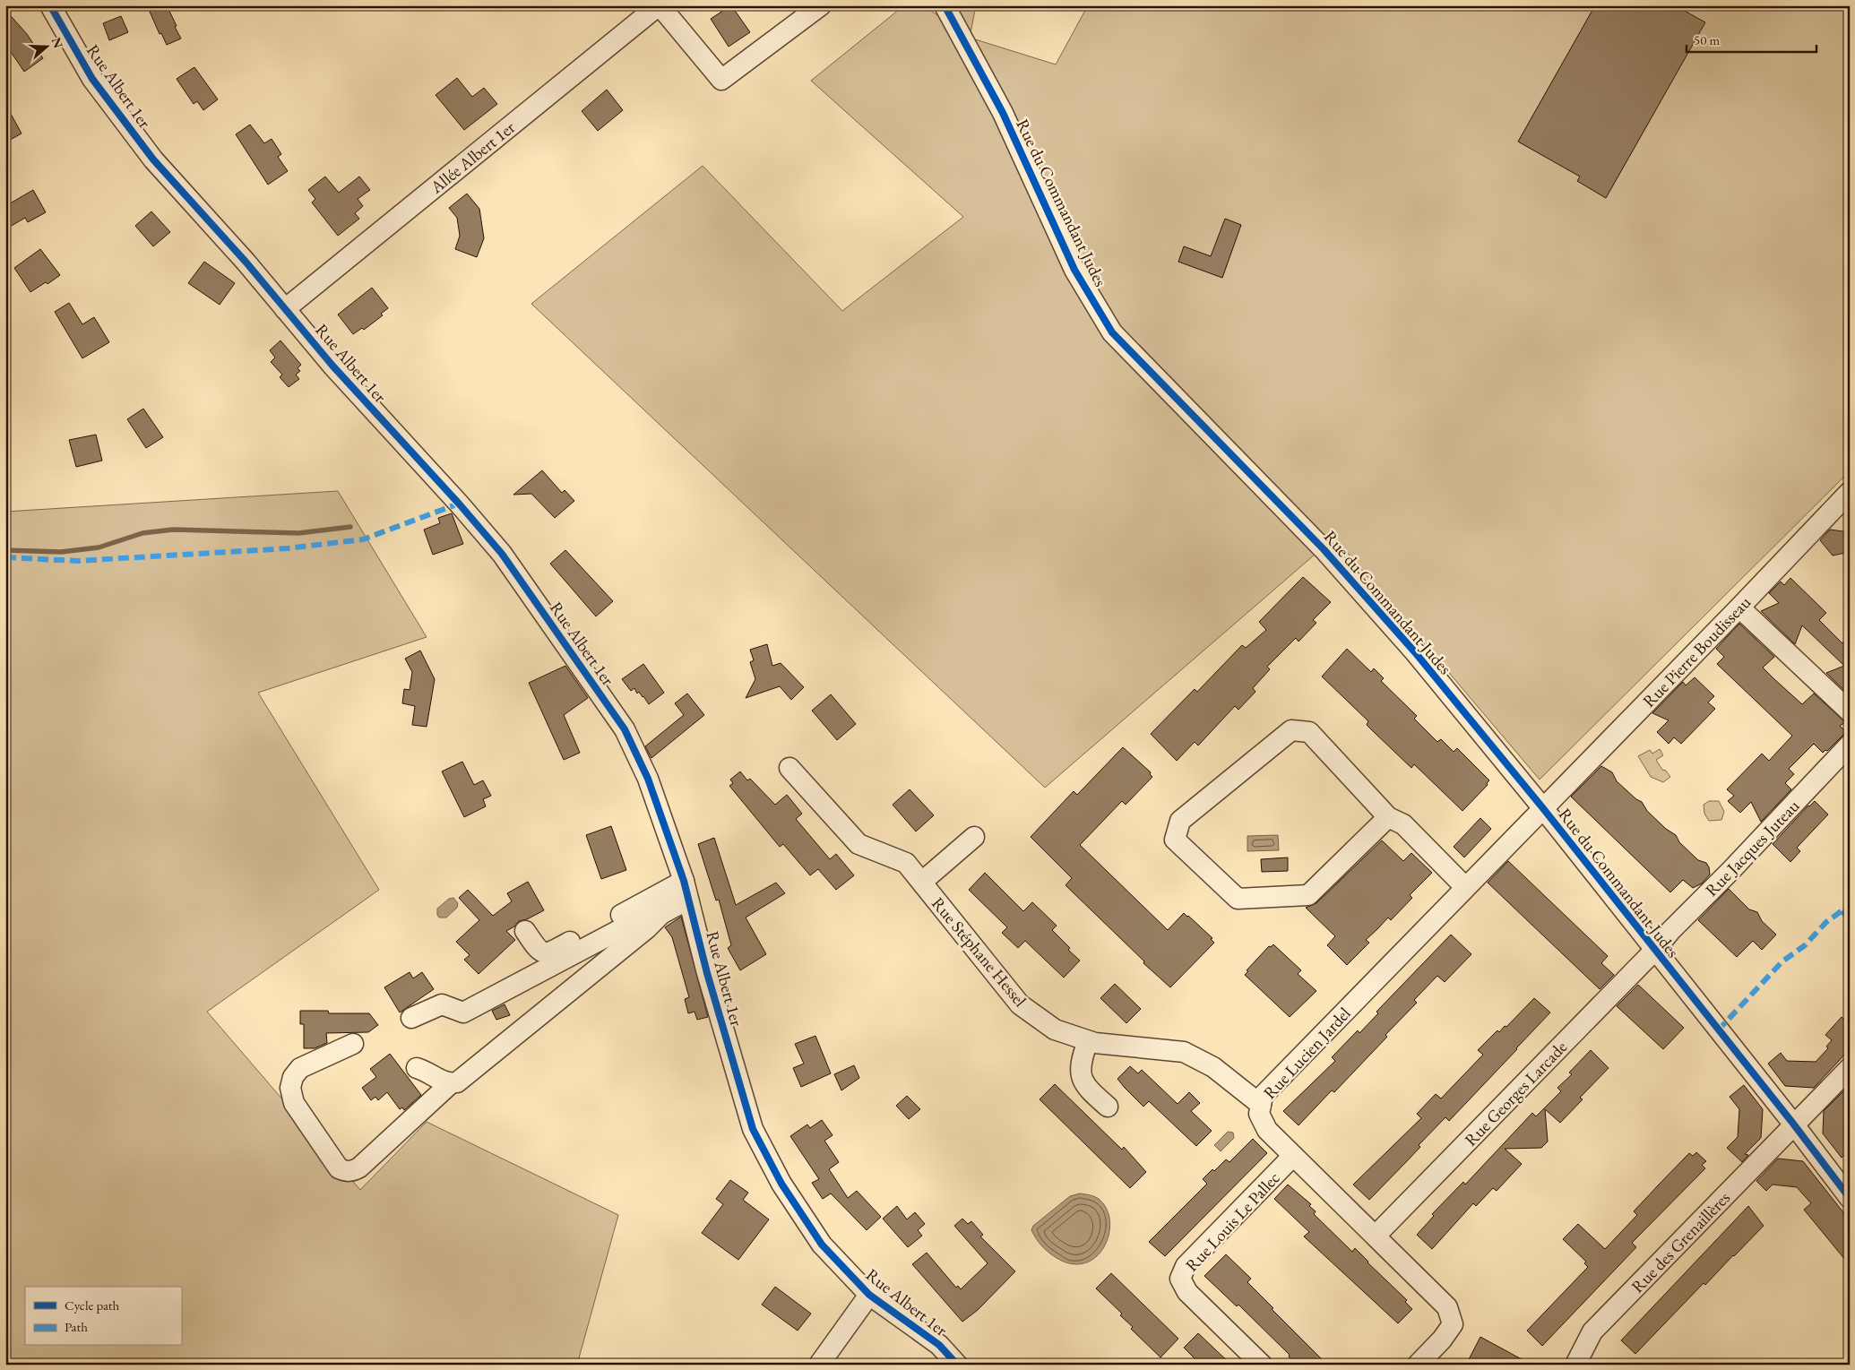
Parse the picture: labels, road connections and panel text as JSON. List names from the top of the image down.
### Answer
{
  "streets": {
    "street": [
      "Rue Albert 1er",
      "Allée Albert 1er",
      "Rue du Commandant Judes",
      "Rue Pierre Boudisseau",
      "Rue Jacques Juteau",
      "Rue Stéphane Hessel",
      "Rue Lucien Jardel",
      "Rue Georges Larcade",
      "Rue Louis Le Pallec",
      "Rue des Grenaillères"
    ]
  },
  "crossings": [
    ["Rue Albert 1er", "Allée Albert 1er"],
    ["Rue du Commandant Judes", "Rue Pierre Boudisseau"],
    ["Rue du Commandant Judes", "Rue Jacques Juteau"],
    ["Rue du Commandant Judes", "Rue Lucien Jardel"],
    ["Rue du Commandant Judes", "Rue Georges Larcade"],
    ["Rue du Commandant Judes", "Rue des Grenaillères"],
    ["Rue Pierre Boudisseau", "Rue Lucien Jardel"],
    ["Rue Jacques Juteau", "Rue Georges Larcade"],
    ["Rue Stéphane Hessel", "Rue Lucien Jardel"],
    ["Rue Lucien Jardel", "Rue Georges Larcade"],
    ["Rue Lucien Jardel", "Rue Louis Le Pallec"]
  ],
  "legend": ["Cycle path", "Path"],
  "scale_bar": "50 m",
  "north": "right"
}
